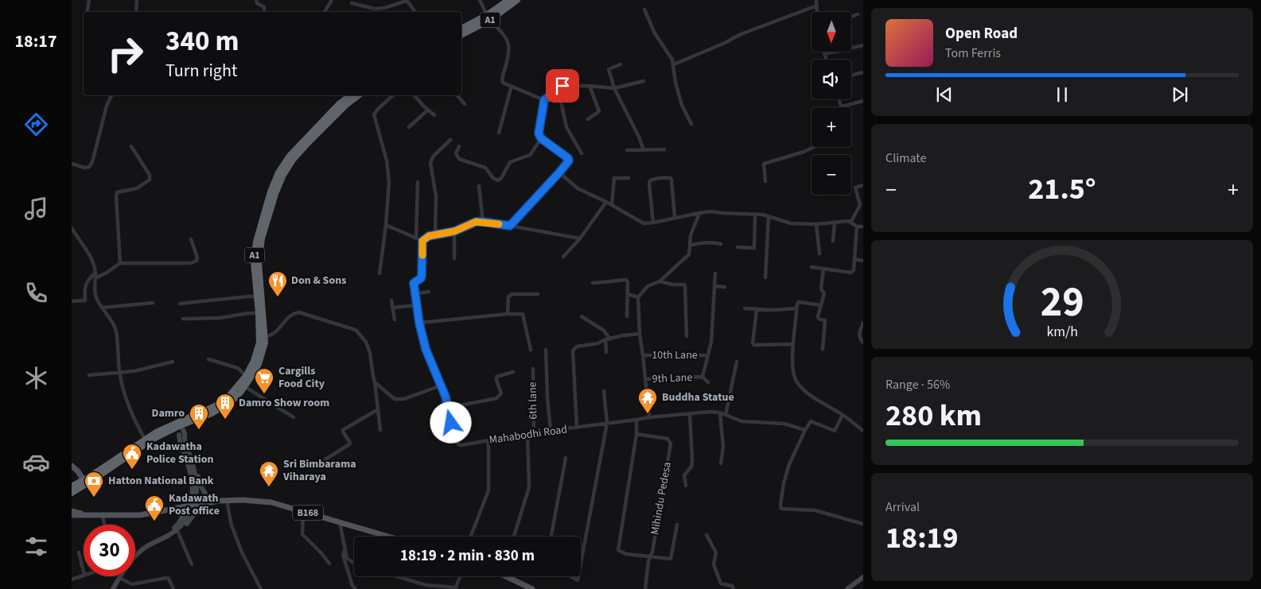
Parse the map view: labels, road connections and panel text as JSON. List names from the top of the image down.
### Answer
{
  "streets": {
    "highway": ["A1"],
    "main road": ["B168"],
    "street": [
      "10th Lane",
      "9th Lane",
      "6th lane",
      "Mahabodhi Road",
      "Mihindu Pedesa"
    ]
  },
  "crossings": [
    ["6th lane", "Mahabodhi Road"]
  ],
  "places": {
    "restaurant": ["Don & Sons"],
    "supermarket": ["Cargills Food City"],
    "temple": ["Buddha Statue", "Sri Bimbarama Viharaya"],
    "building": ["Damro Show room", "Damro"],
    "public building": ["Kadawatha Police Station", "Kadawath Post office"],
    "bank": ["Hatton National Bank"]
  },
  "north": "bottom",
  "page": {
    "tabs": "18:17",
    "map_buttons": ["+", "−"],
    "turn": ["340 m", "Turn right"],
    "song": ["Open Road", "Tom Ferris"],
    "tile": [
      "Climate",
      ["Range · 56%", "280 km"],
      ["Arrival", "18:19"]
    ],
    "heat": ["−", "21.5°", "+"],
    "limit": "30",
    "trip": "18:19 · 2 min · 830 m",
    "gauge": ["29", "km/h"]
  }
}
